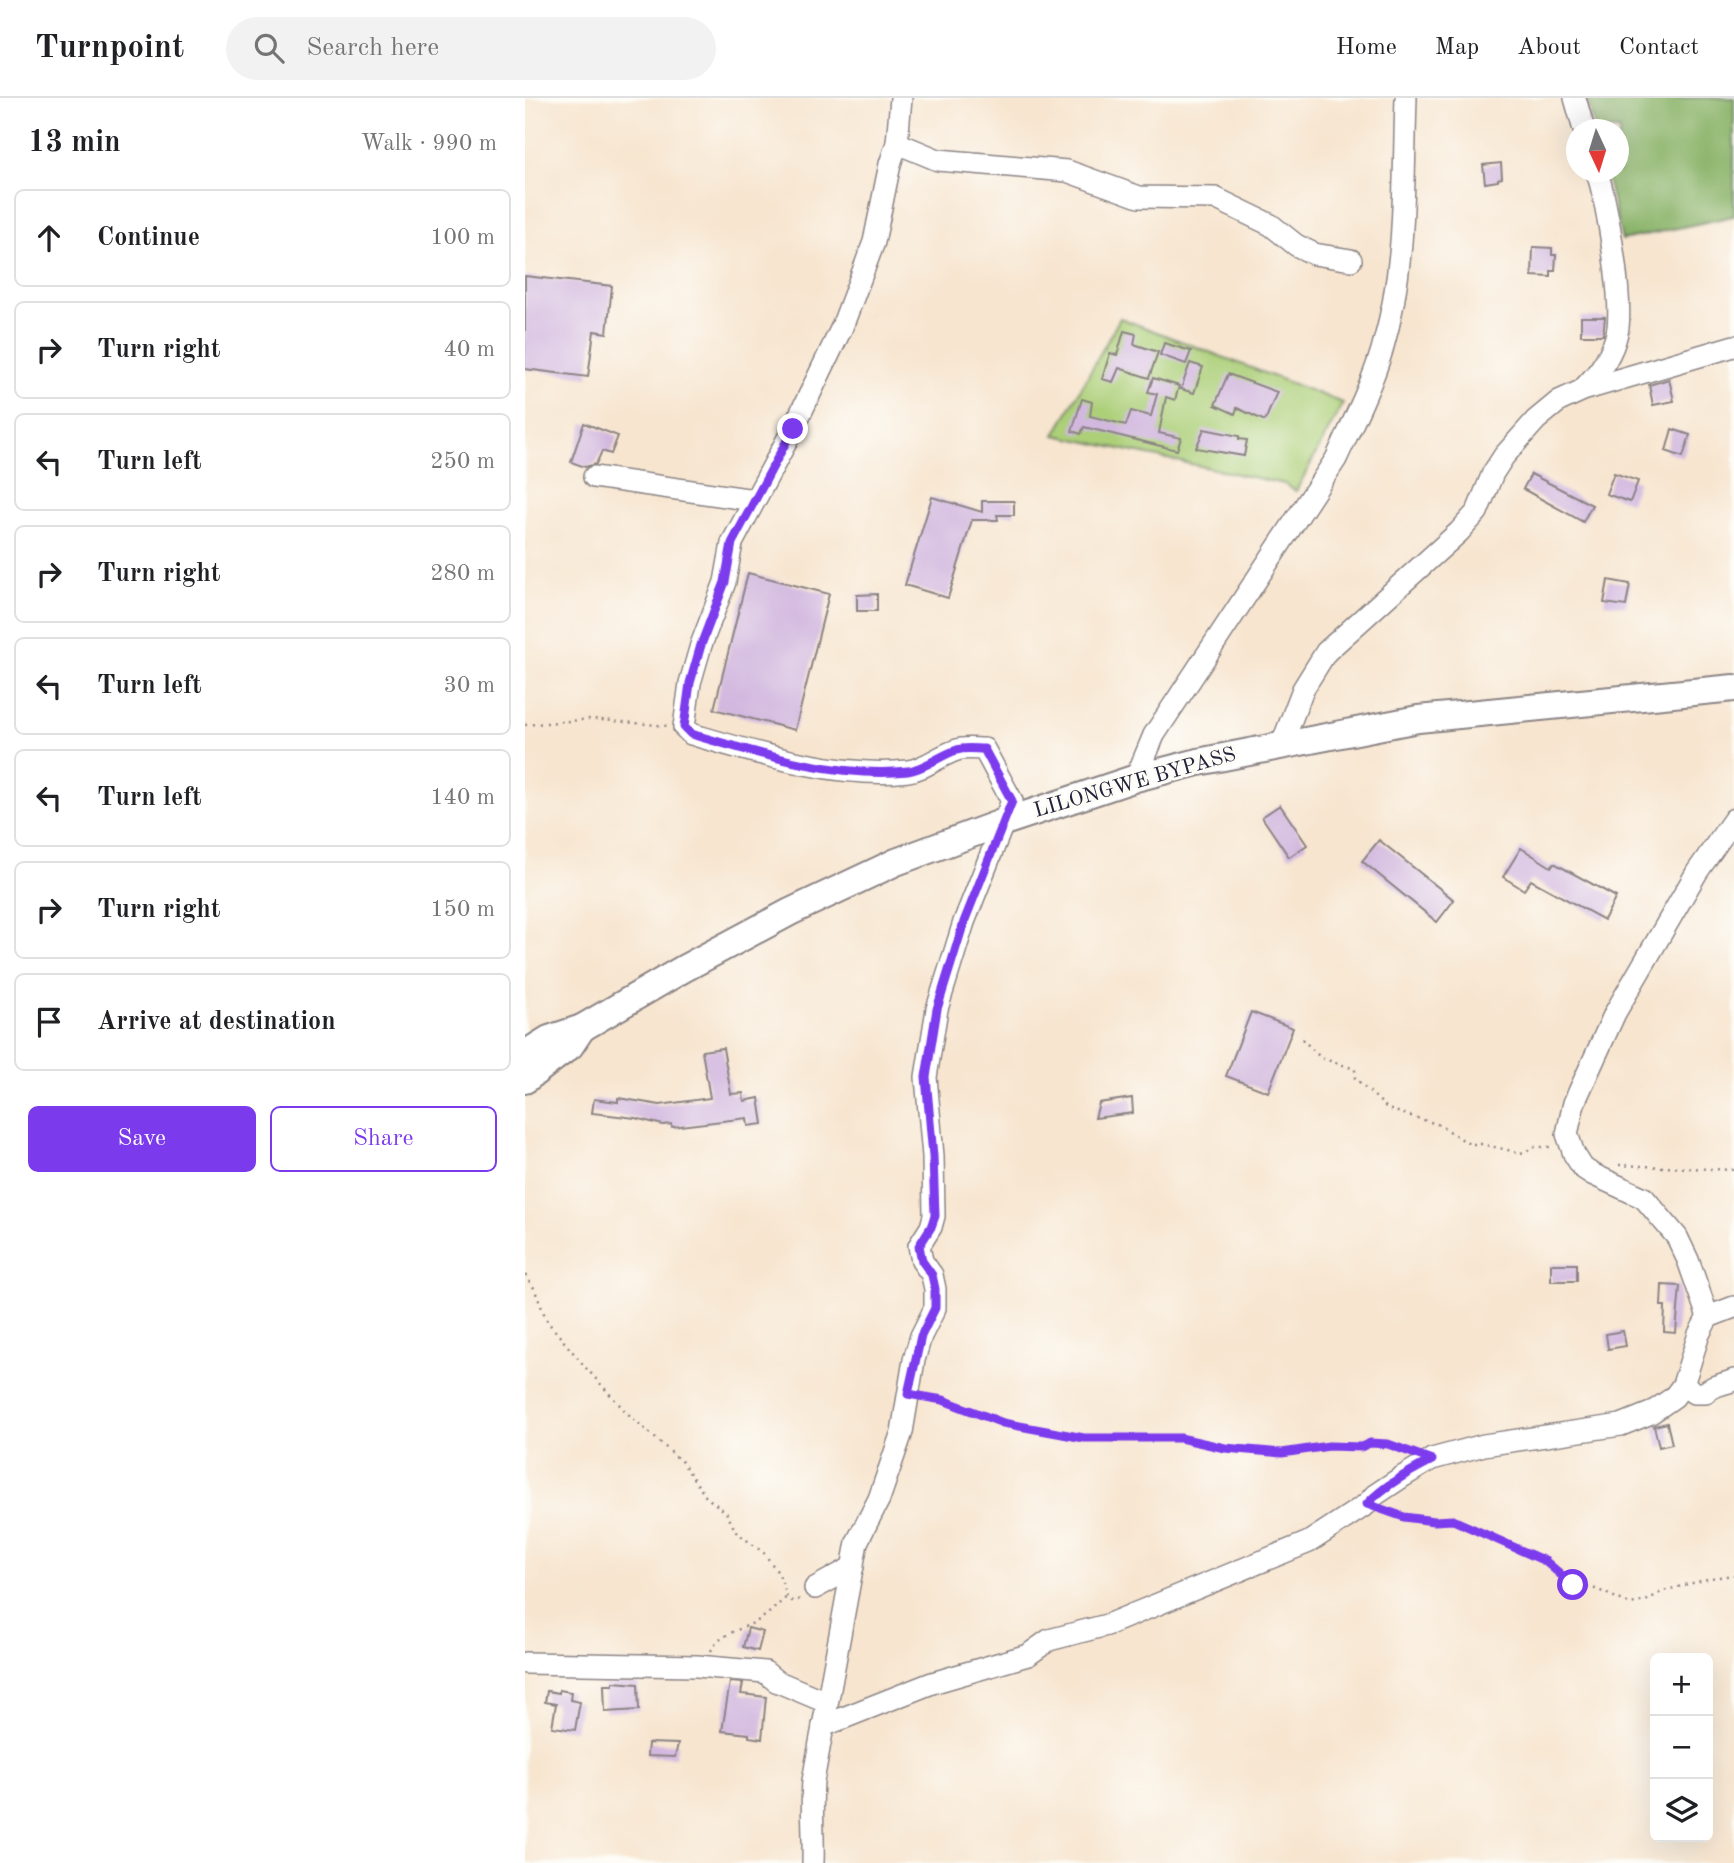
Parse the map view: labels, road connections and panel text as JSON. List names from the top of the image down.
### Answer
{
  "streets": {
    "main road": ["LILONGWE BYPASS"]
  },
  "north": "bottom",
  "page": {
    "header": "Turnpoint",
    "search": "Search here",
    "nav": [
      "Home",
      "Map",
      "About",
      "Contact"
    ],
    "heading": ["13 min", "Walk · 990 m"],
    "list": [
      ["Continue", "100 m"],
      ["Turn right", "40 m"],
      ["Turn left", "250 m"],
      ["Turn right", "280 m"],
      ["Turn left", "30 m"],
      ["Turn left", "140 m"],
      ["Turn right", "150 m"],
      "Arrive at destination"
    ],
    "buttons": ["Save", "Share"],
    "map_buttons": ["+", "−"]
  }
}
